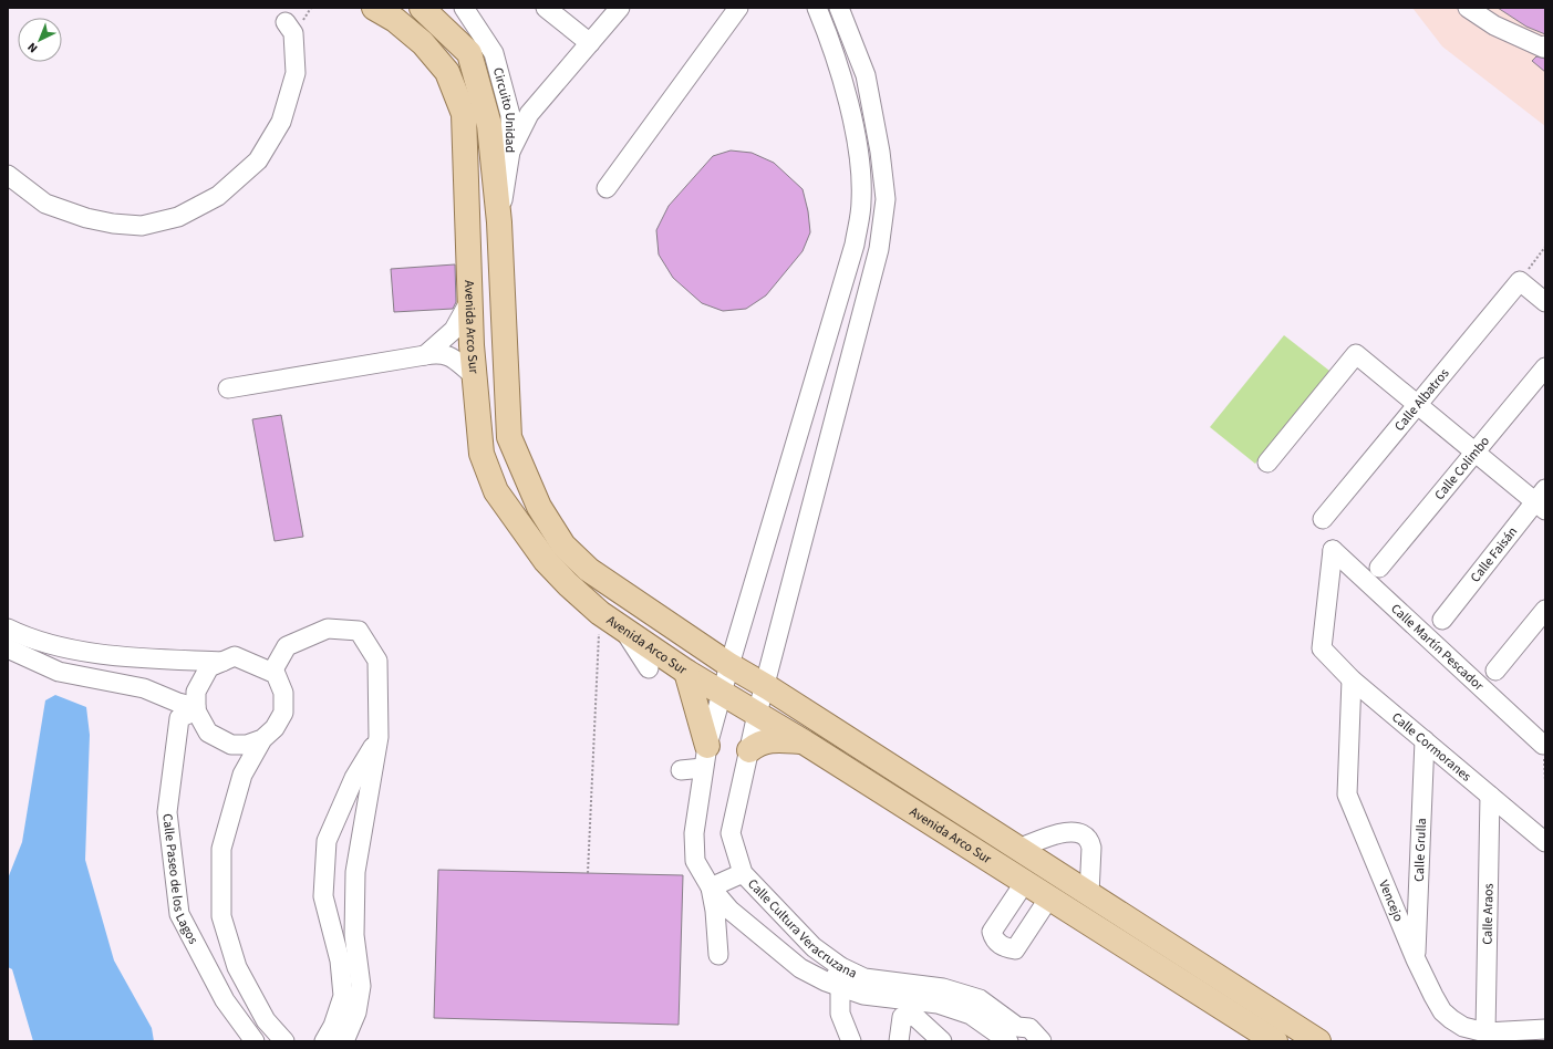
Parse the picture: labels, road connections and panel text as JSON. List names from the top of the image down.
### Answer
{
  "streets": {
    "main road": ["Avenida Arco Sur"],
    "street": [
      "Circuito Unidad",
      "Calle Albatros",
      "Calle Colimbo",
      "Calle Faisán",
      "Calle Martín Pescador",
      "Calle Cormoranes",
      "Calle Grulla",
      "Calle Paseo de los Lagos",
      "Vencejo",
      "Calle Araos",
      "Calle Cultura Veracruzana"
    ]
  },
  "crossings": [
    ["Circuito Unidad", "Avenida Arco Sur"],
    ["Avenida Arco Sur", "Calle Cultura Veracruzana"],
    ["Calle Martín Pescador", "Calle Cormoranes"],
    ["Calle Cormoranes", "Calle Grulla"],
    ["Calle Cormoranes", "Vencejo"],
    ["Calle Cormoranes", "Calle Araos"],
    ["Calle Grulla", "Vencejo"],
    ["Vencejo", "Calle Araos"]
  ],
  "north": "bottom left"
}
